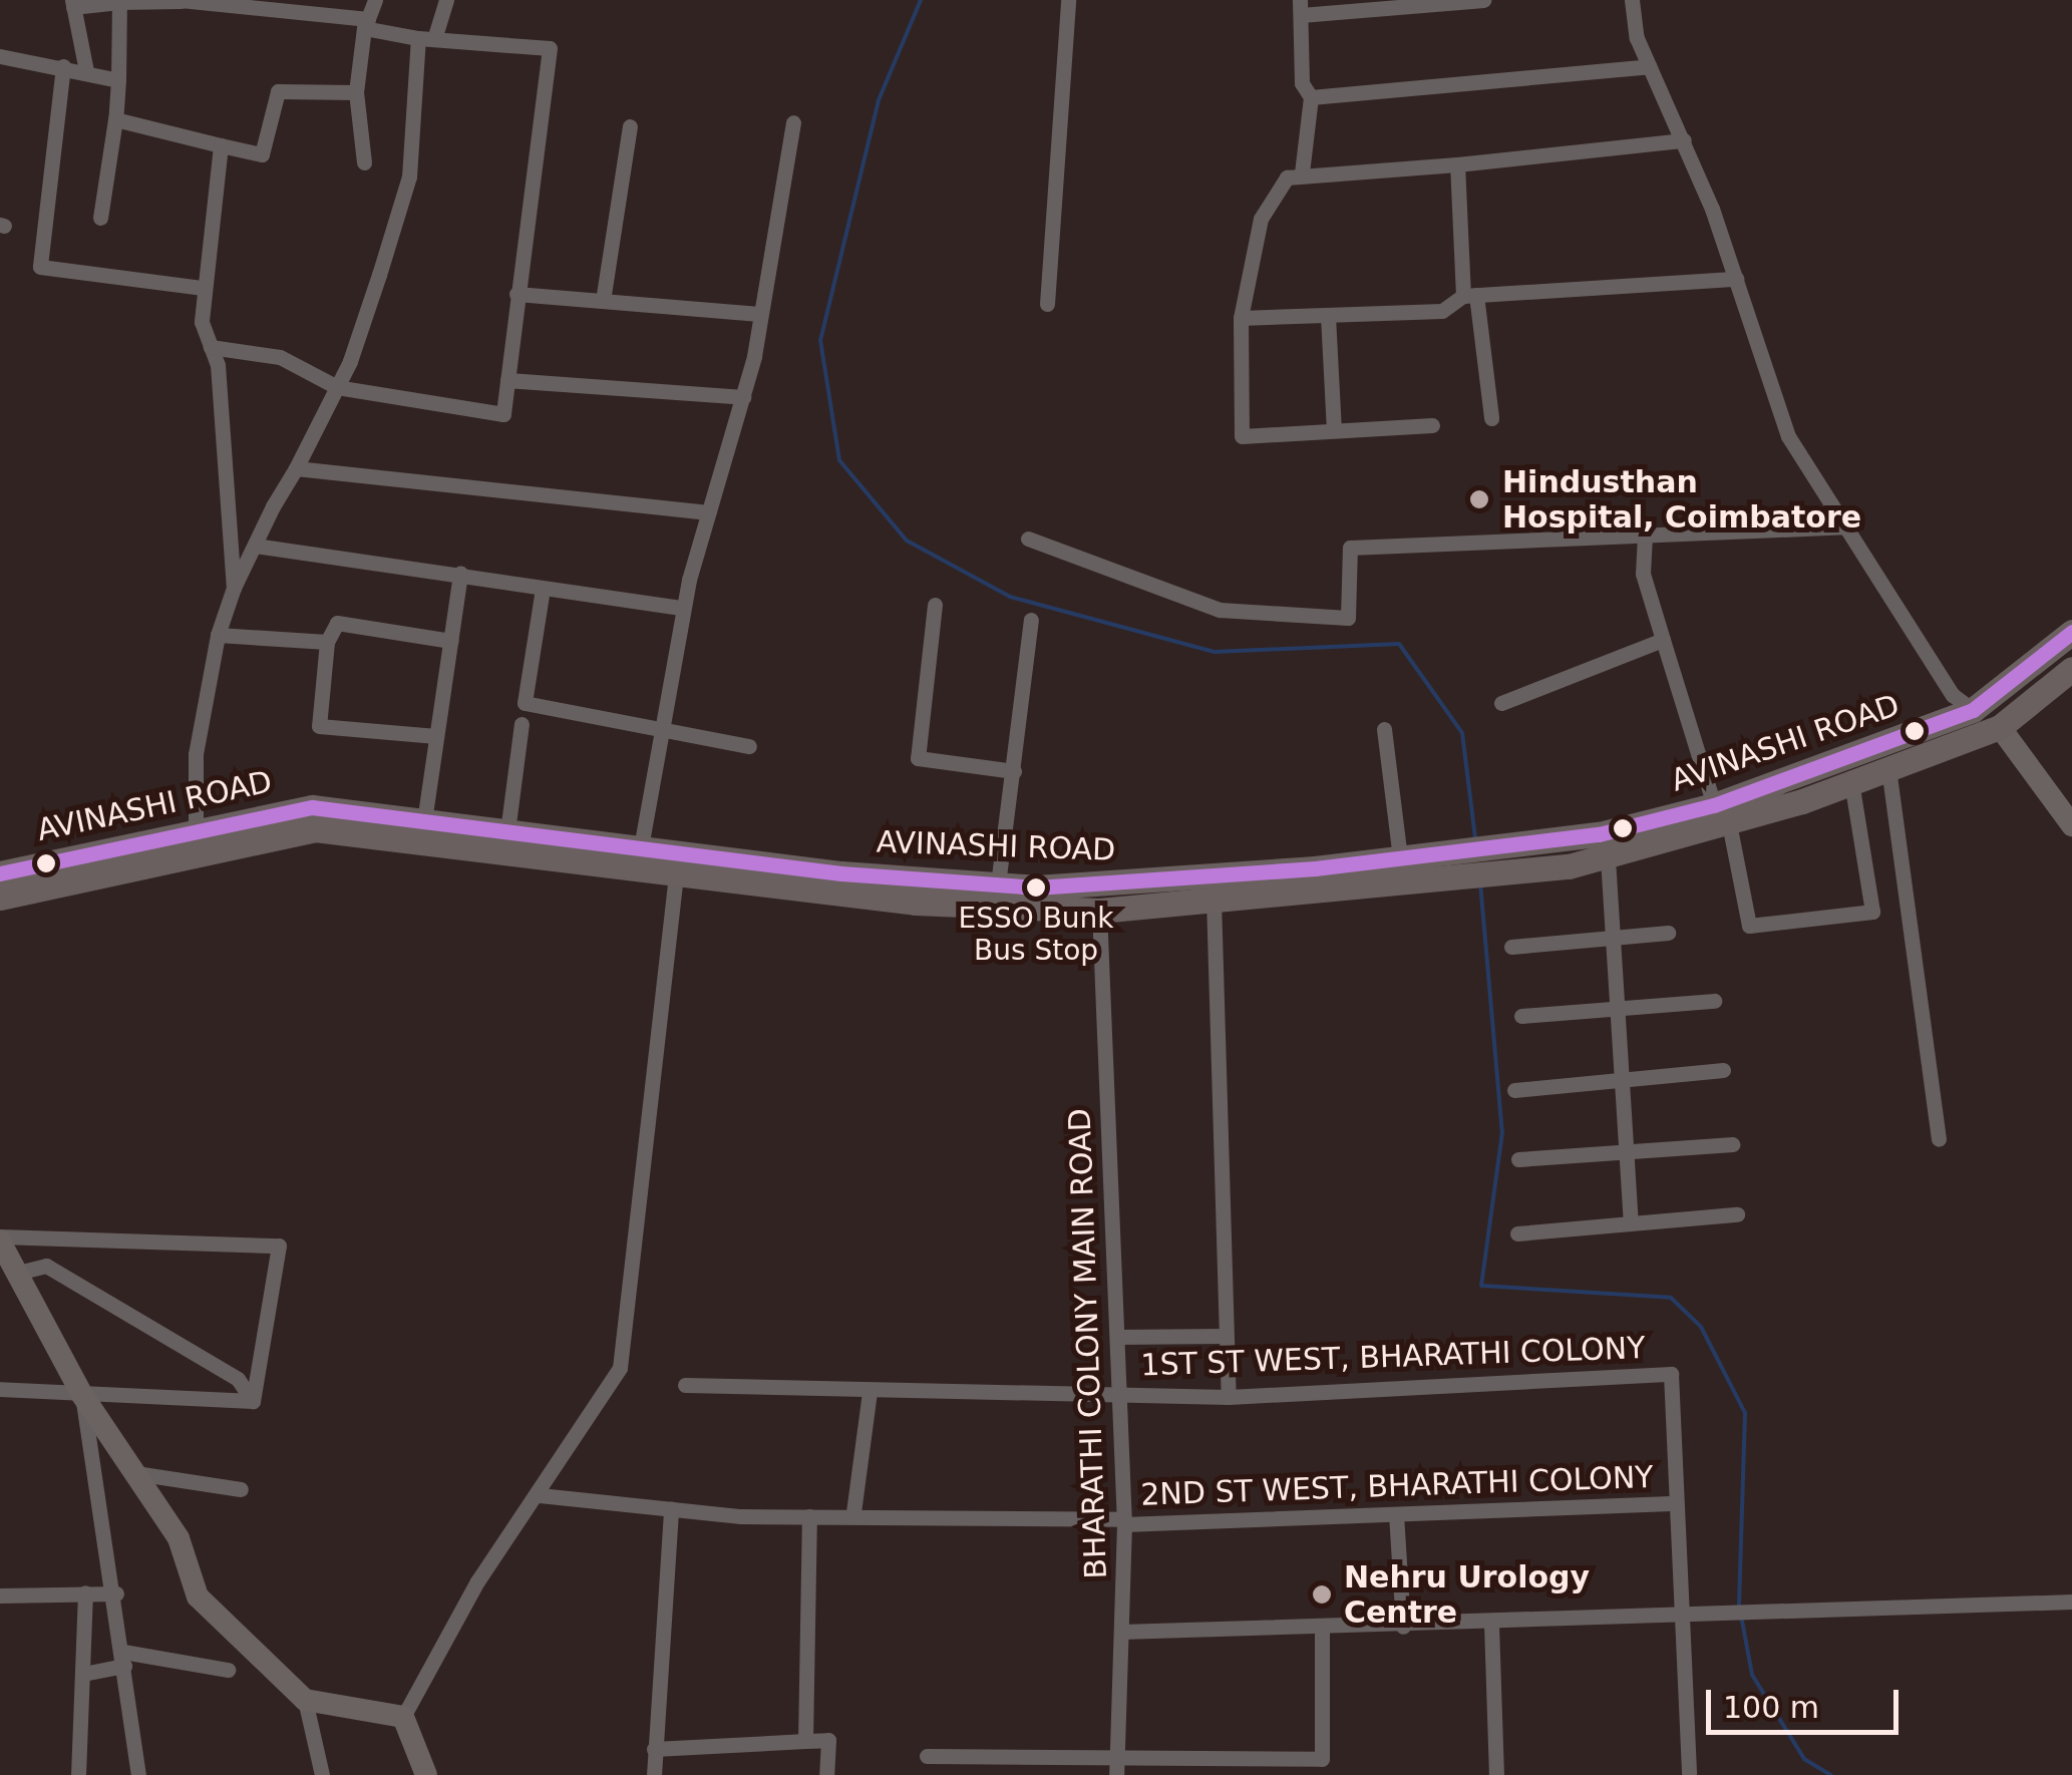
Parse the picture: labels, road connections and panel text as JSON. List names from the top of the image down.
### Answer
{
  "streets": {
    "main road": ["AVINASHI ROAD"],
    "street": ["BHARATHI COLONY MAIN ROAD", "1ST ST WEST, BHARATHI COLONY", "2ND ST WEST, BHARATHI COLONY"]
  },
  "crossings": [
    ["AVINASHI ROAD", "BHARATHI COLONY MAIN ROAD"],
    ["BHARATHI COLONY MAIN ROAD", "1ST ST WEST, BHARATHI COLONY"],
    ["BHARATHI COLONY MAIN ROAD", "2ND ST WEST, BHARATHI COLONY"],
    ["1ST ST WEST, BHARATHI COLONY", "2ND ST WEST, BHARATHI COLONY"]
  ],
  "places": ["Hindusthan Hospital, Coimbatore", "ESSO Bunk Bus Stop", "Nehru Urology Centre"],
  "scale_bar": "100 m"
}
